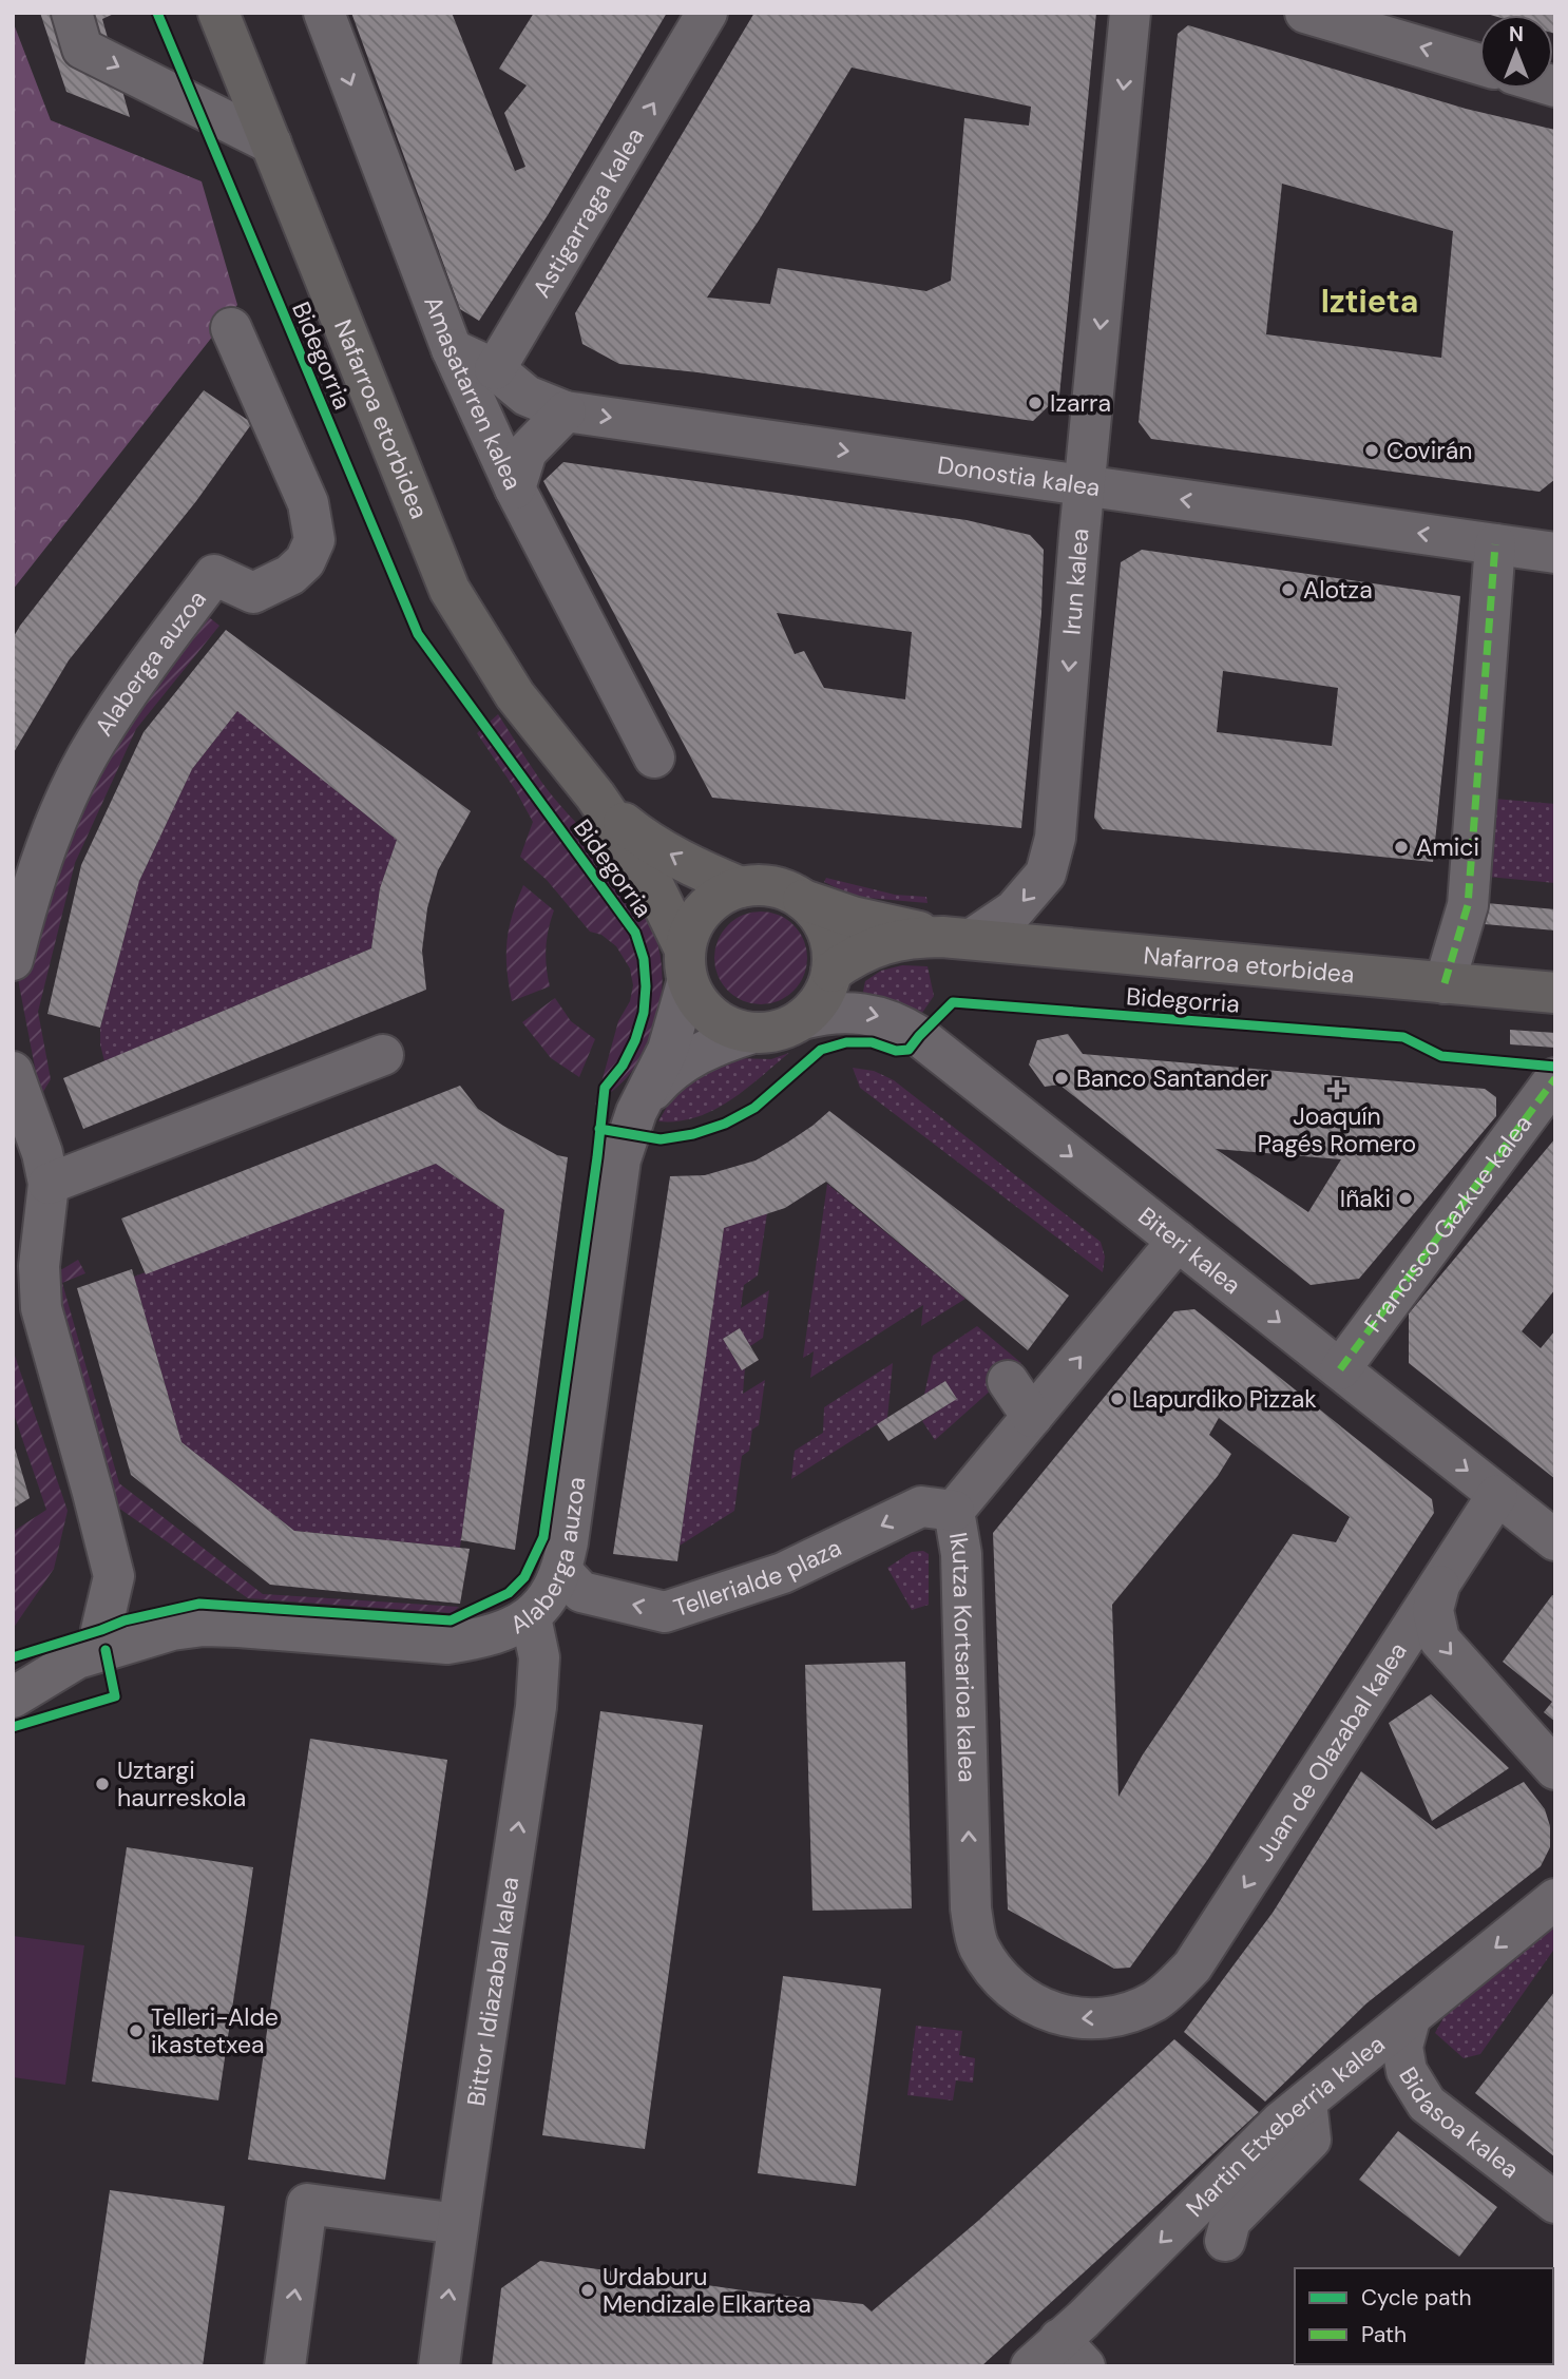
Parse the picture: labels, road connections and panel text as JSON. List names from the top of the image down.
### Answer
{
  "streets": {
    "main road": ["Nafarroa etorbidea"],
    "street": [
      "Astigarraga kalea",
      "Amasatarren kalea",
      "Donostia kalea",
      "Irun kalea",
      "Alaberga auzoa",
      "Francisco Gazkue kalea",
      "Biteri kalea",
      "Tellerialde plaza",
      "Ikutza Kortsarioa kalea",
      "Juan de Olazabal kalea",
      "Bittor Idiazabal kalea",
      "Bidasoa kalea",
      "Martin Etxeberria kalea"
    ],
    "cycle path": ["Bidegorria"]
  },
  "crossings": [
    ["Astigarraga kalea", "Donostia kalea"],
    ["Nafarroa etorbidea", "Irun kalea"],
    ["Nafarroa etorbidea", "Alaberga auzoa"],
    ["Nafarroa etorbidea", "Biteri kalea"],
    ["Donostia kalea", "Irun kalea"],
    ["Alaberga auzoa", "Biteri kalea"],
    ["Alaberga auzoa", "Tellerialde plaza"],
    ["Alaberga auzoa", "Bittor Idiazabal kalea"],
    ["Francisco Gazkue kalea", "Biteri kalea"],
    ["Biteri kalea", "Ikutza Kortsarioa kalea"],
    ["Biteri kalea", "Juan de Olazabal kalea"],
    ["Tellerialde plaza", "Ikutza Kortsarioa kalea"],
    ["Ikutza Kortsarioa kalea", "Juan de Olazabal kalea"],
    ["Bidasoa kalea", "Martin Etxeberria kalea"]
  ],
  "one_way": [
    "Astigarraga kalea",
    "Amasatarren kalea",
    "Irun kalea",
    "Biteri kalea",
    "Tellerialde plaza",
    "Juan de Olazabal kalea",
    "Bittor Idiazabal kalea",
    "Martin Etxeberria kalea"
  ],
  "districts": ["Iztieta"],
  "places": {
    "other": [
      "Izarra",
      "Covirán",
      "Alotza",
      "Amici",
      "Banco Santander",
      "Iñaki",
      "Lapurdiko Pizzak",
      "Uztargi haurreskola",
      "Telleri-Alde ikastetxea",
      "Urdaburu Mendizale Elkartea"
    ],
    "health": ["Joaquín Pagés Romero"]
  },
  "legend": ["Cycle path", "Path"],
  "north": "top"
}
